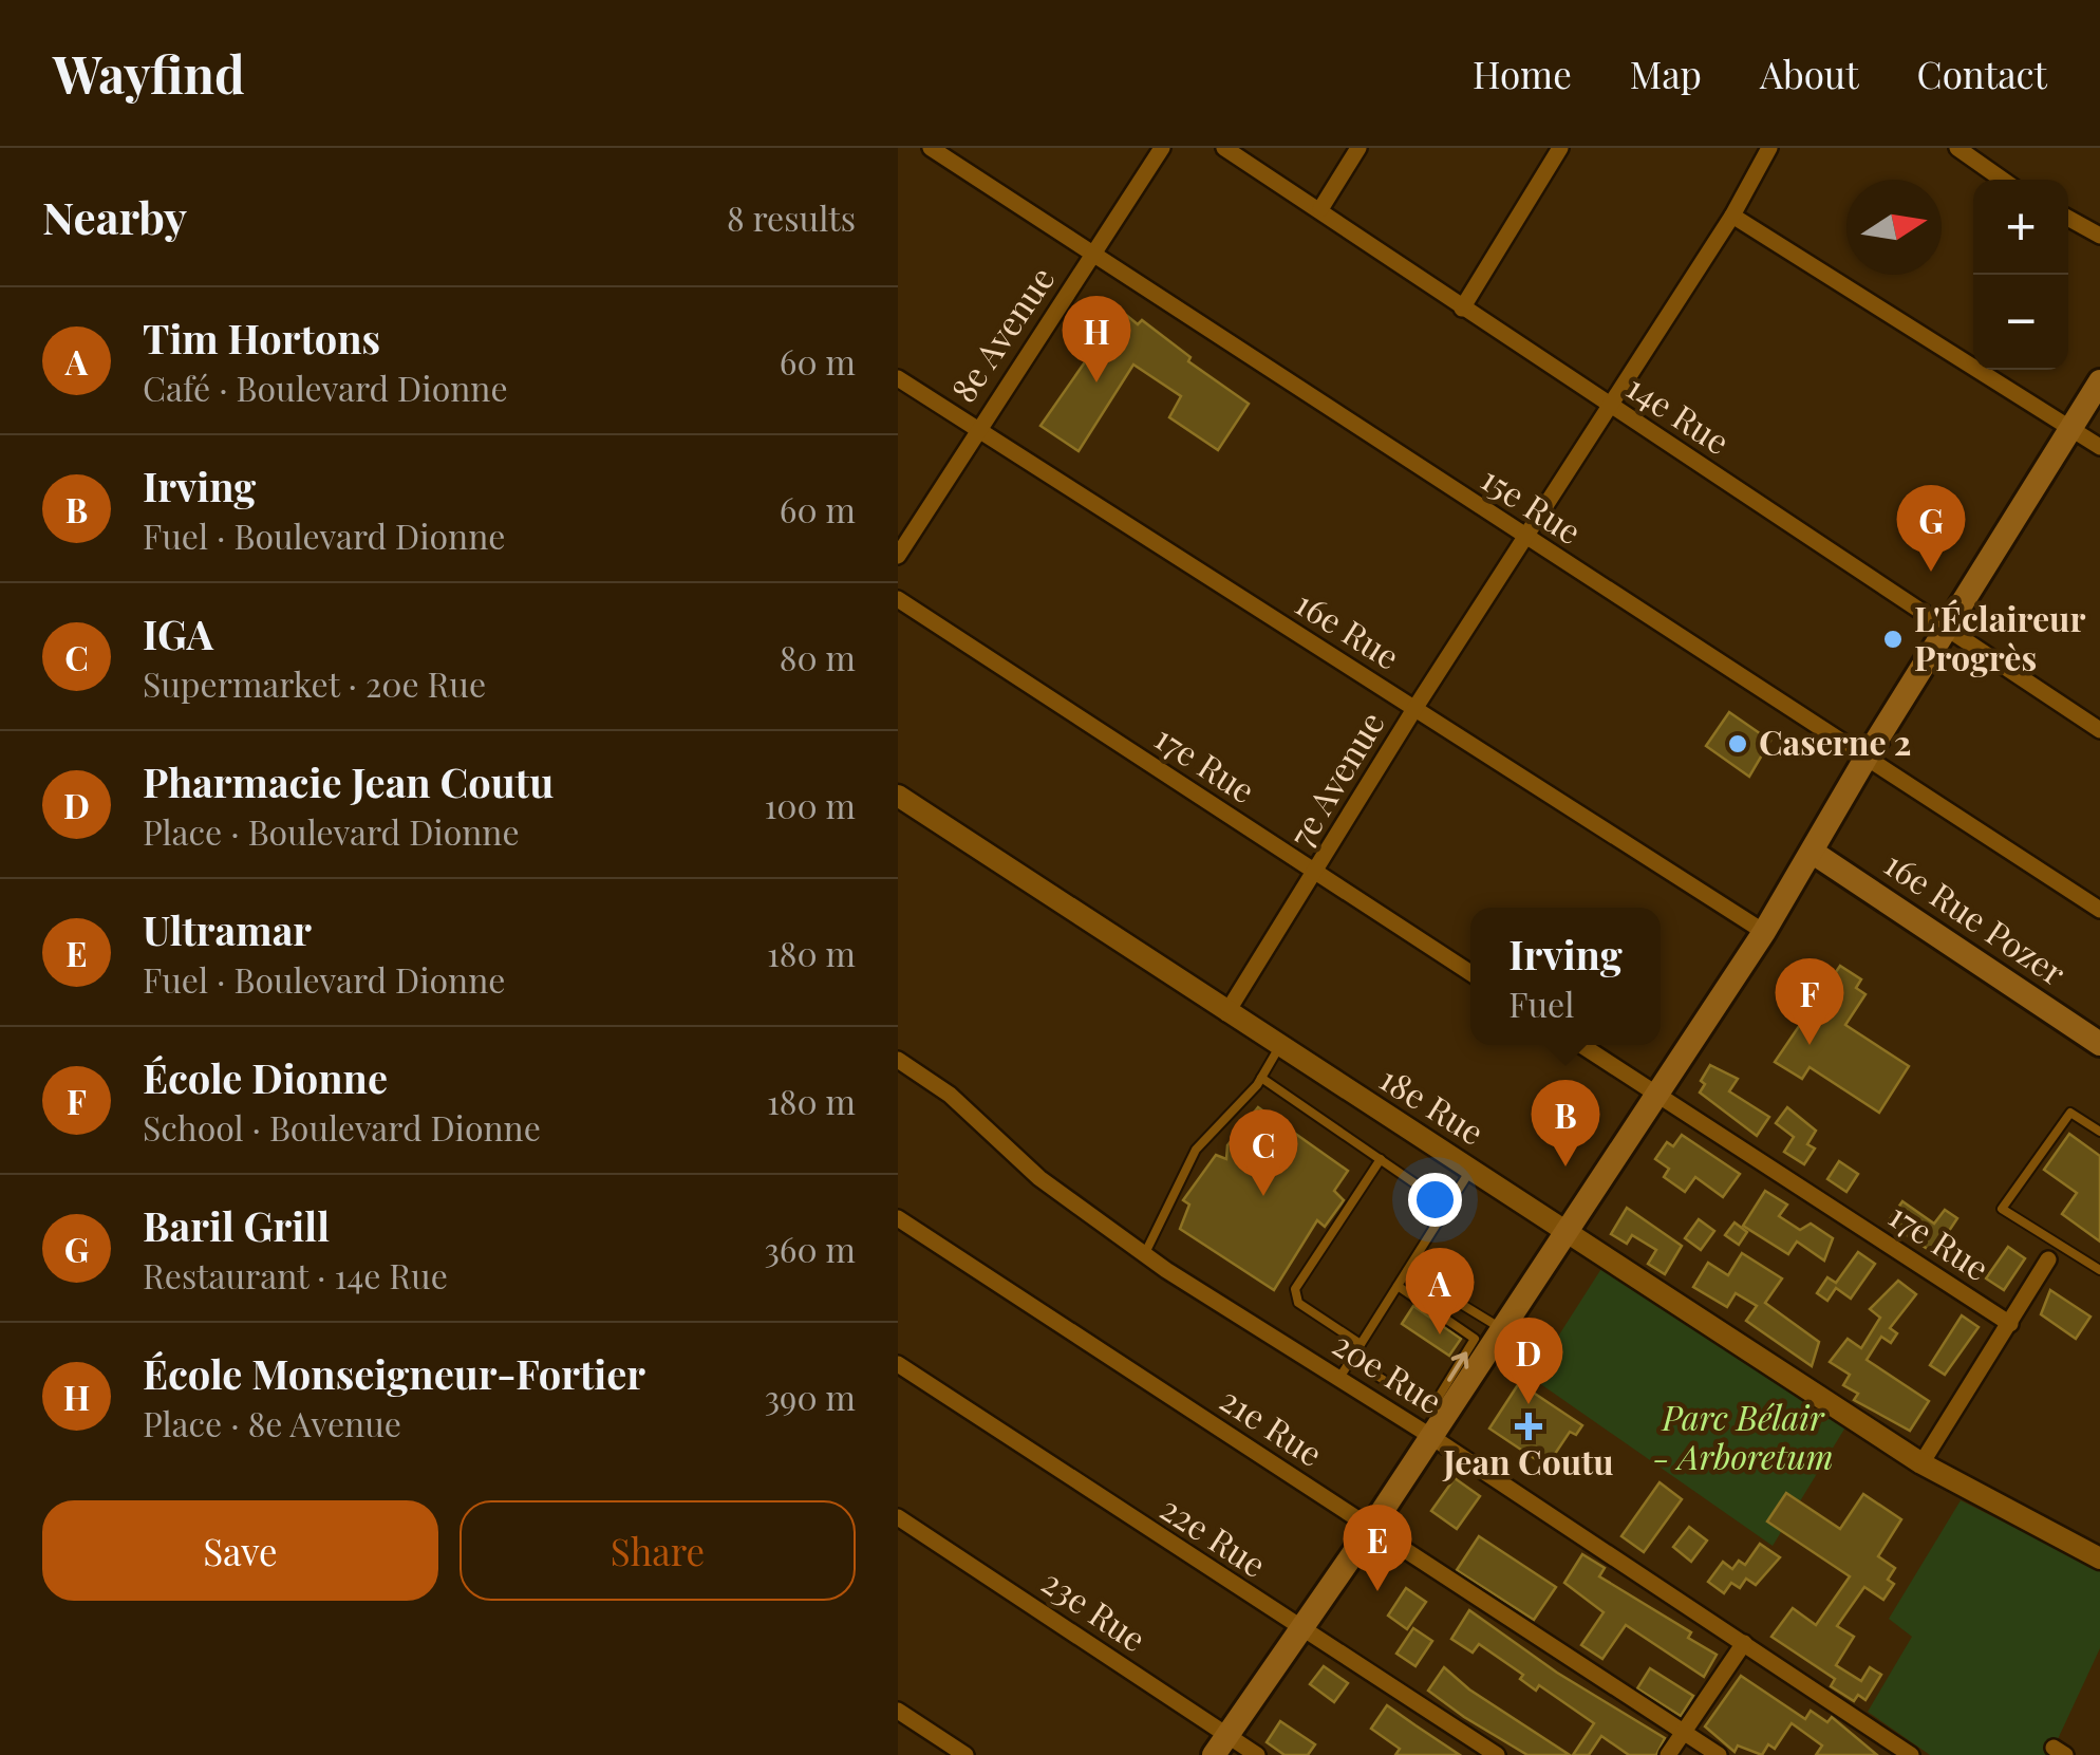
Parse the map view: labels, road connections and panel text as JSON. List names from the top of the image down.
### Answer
{
  "streets": {
    "main road": ["16e Rue Pozer"],
    "street": [
      "8e Avenue",
      "14e Rue",
      "15e Rue",
      "16e Rue",
      "17e Rue",
      "7e Avenue",
      "18e Rue",
      "20e Rue",
      "21e Rue",
      "22e Rue",
      "23e Rue"
    ]
  },
  "crossings": [
    ["8e Avenue", "15e Rue"],
    ["8e Avenue", "16e Rue"],
    ["14e Rue", "7e Avenue"],
    ["15e Rue", "7e Avenue"],
    ["16e Rue", "7e Avenue"],
    ["17e Rue", "7e Avenue"],
    ["7e Avenue", "18e Rue"]
  ],
  "parks": ["Parc Bélair - Arboretum"],
  "places": {
    "other": ["L'Éclaireur Progrès", "Caserne 2"],
    "health": ["Jean Coutu"]
  },
  "north": "right",
  "page": {
    "header": "Wayfind",
    "nav": [
      "Home",
      "Map",
      "About",
      "Contact"
    ],
    "heading": ["Nearby", "8 results"],
    "map_buttons": ["+", "−"],
    "list": [
      {
        "mark": "A",
        "name": "Tim Hortons",
        "note": "Café · Boulevard Dionne",
        "value": "60 m"
      },
      {
        "mark": "B",
        "name": "Irving",
        "note": "Fuel · Boulevard Dionne",
        "value": "60 m"
      },
      {
        "mark": "C",
        "name": "IGA",
        "note": "Supermarket · 20e Rue",
        "value": "80 m"
      },
      {
        "mark": "D",
        "name": "Pharmacie Jean Coutu",
        "note": "Place · Boulevard Dionne",
        "value": "100 m"
      },
      {
        "mark": "E",
        "name": "Ultramar",
        "note": "Fuel · Boulevard Dionne",
        "value": "180 m"
      },
      {
        "mark": "F",
        "name": "École Dionne",
        "note": "School · Boulevard Dionne",
        "value": "180 m"
      },
      {
        "mark": "G",
        "name": "Baril Grill",
        "note": "Restaurant · 14e Rue",
        "value": "360 m"
      },
      {
        "mark": "H",
        "name": "École Monseigneur-Fortier",
        "note": "Place · 8e Avenue",
        "value": "390 m"
      }
    ],
    "pins": [
      "H",
      "G",
      "F",
      "B",
      "C",
      "A",
      "D",
      "E"
    ],
    "popup": ["Irving", "Fuel"],
    "buttons": ["Save", "Share"]
  }
}
